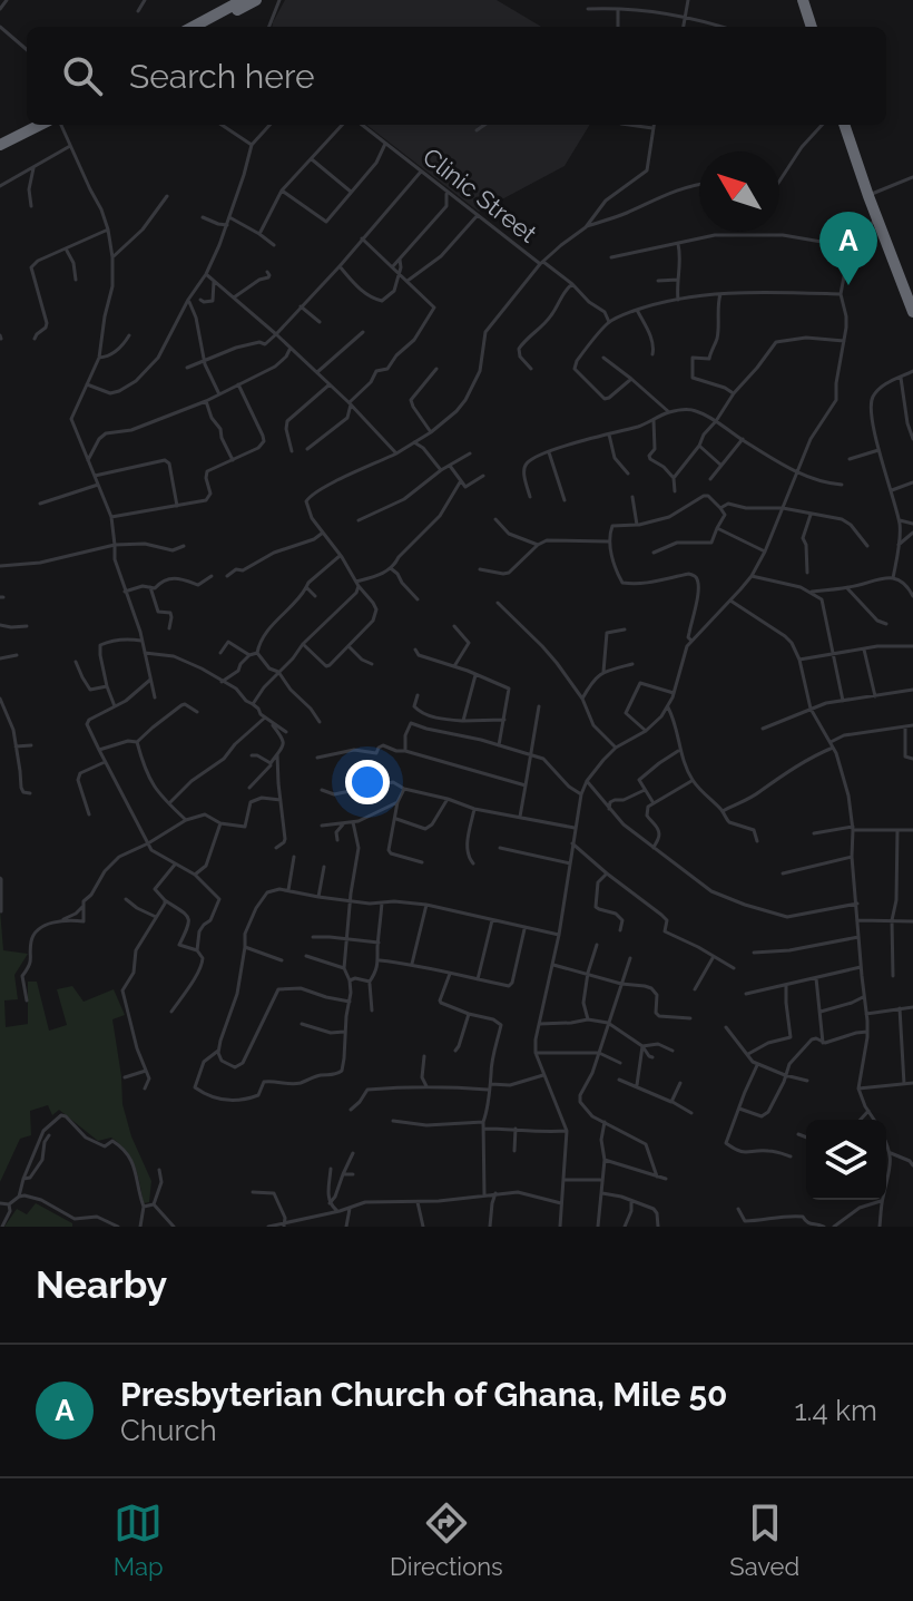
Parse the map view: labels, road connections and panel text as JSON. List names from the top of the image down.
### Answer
{
  "streets": {
    "street": ["Clinic Street"]
  },
  "north": "top left",
  "page": {
    "search": "Search here",
    "pins": "A",
    "heading": "Nearby",
    "list": [
      {
        "mark": "A",
        "name": "Presbyterian Church of Ghana, Mile 50",
        "note": "Church",
        "value": "1.4 km"
      }
    ],
    "nav": ["Map", "Directions", "Saved"]
  }
}
